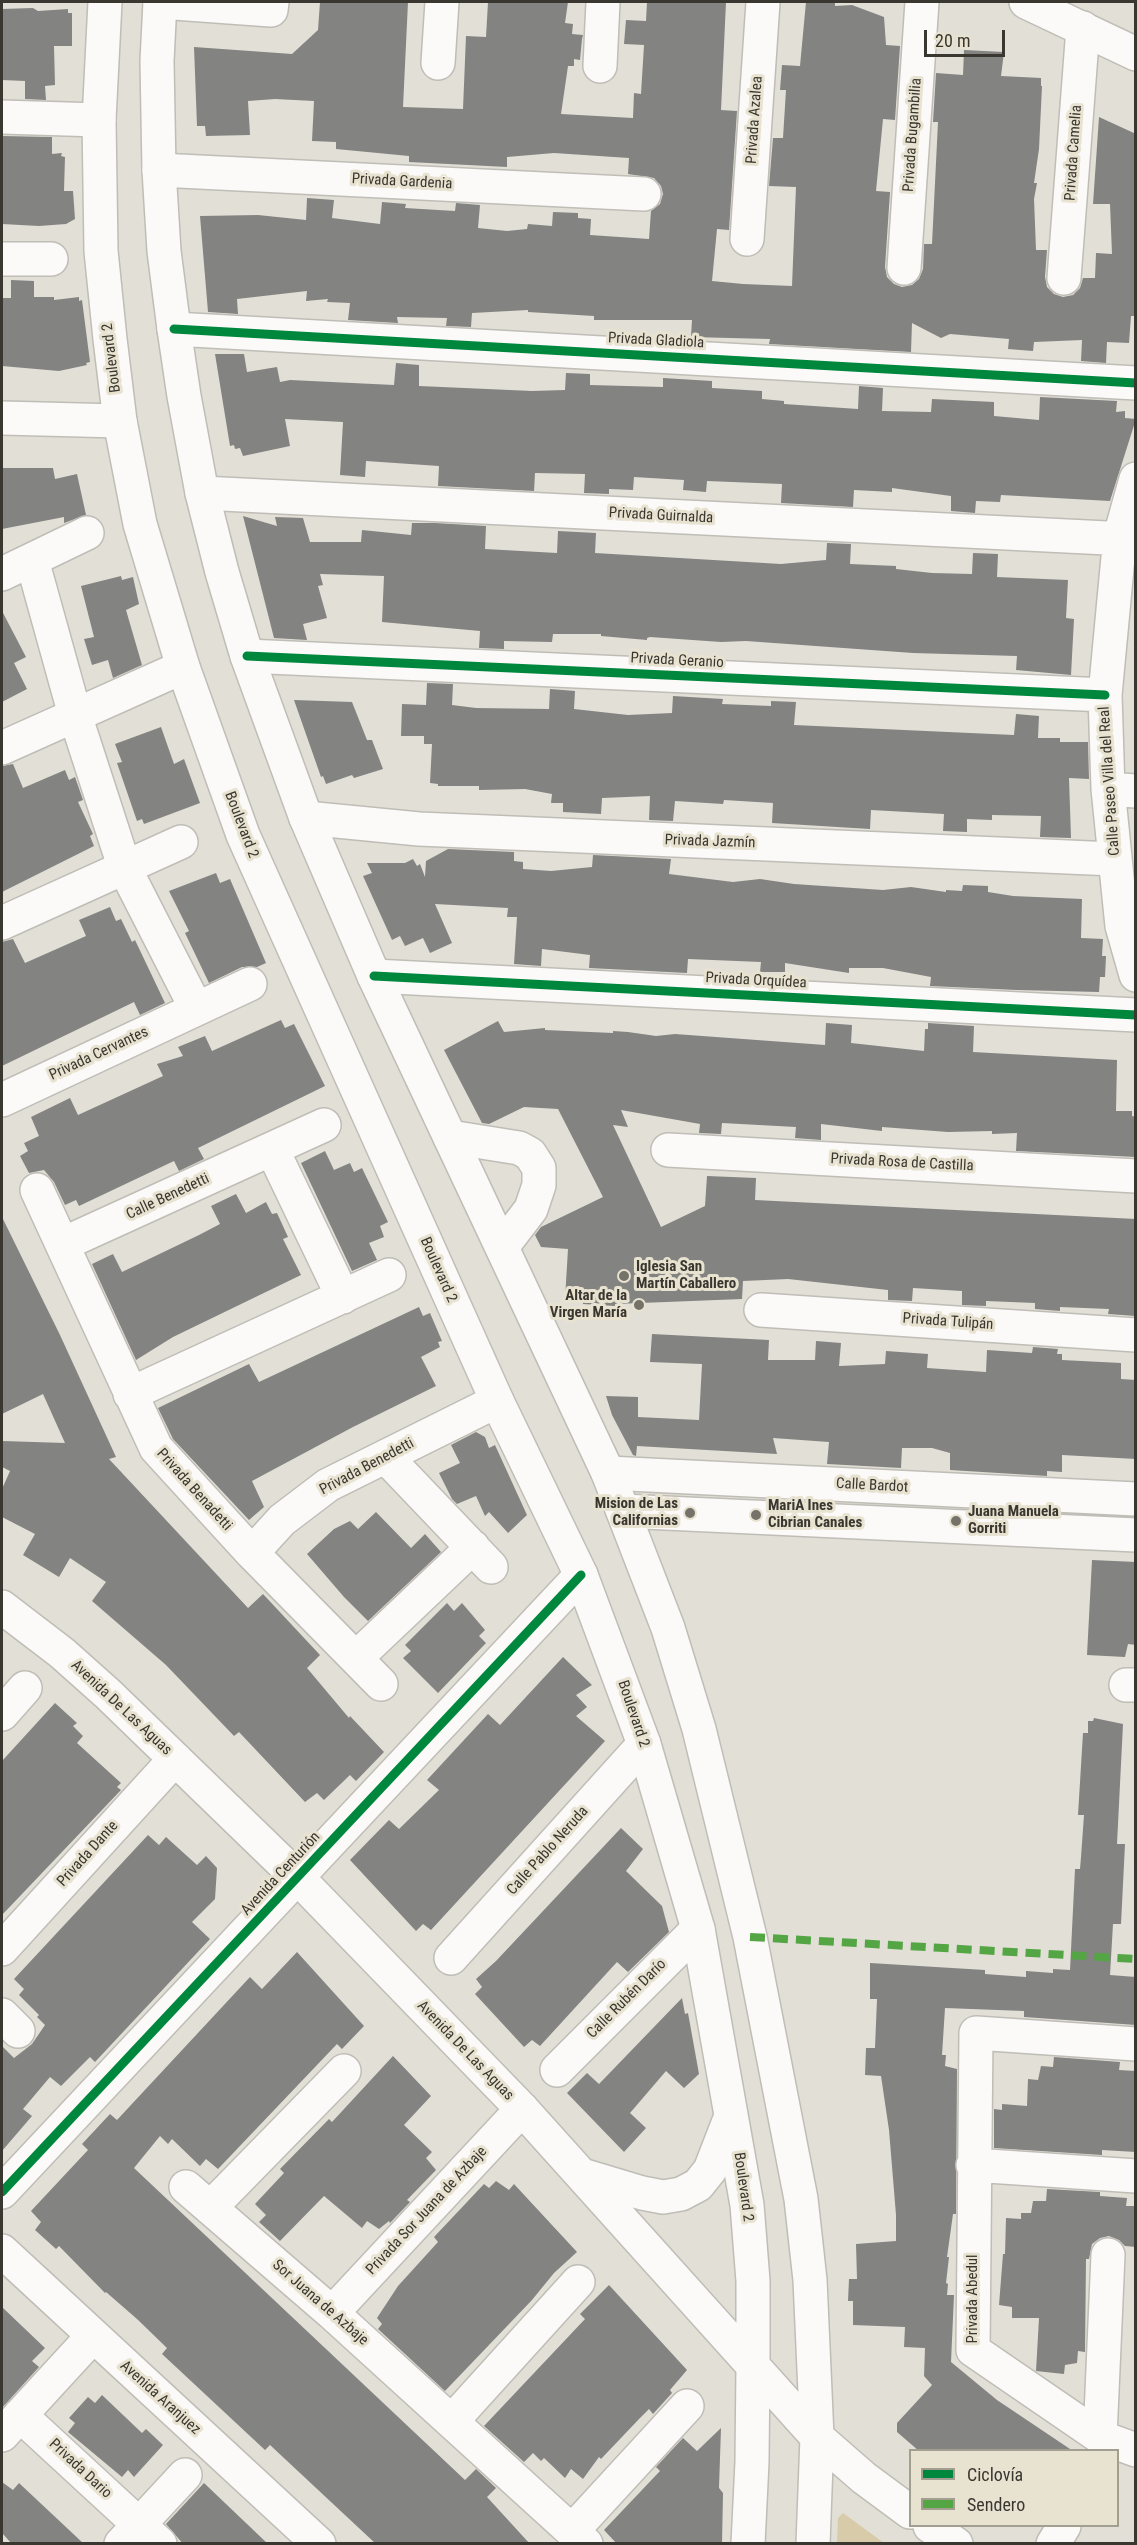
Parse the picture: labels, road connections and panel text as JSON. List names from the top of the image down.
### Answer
{
  "streets": {
    "street": [
      "Privada Azalea",
      "Privada Bugambilia",
      "Privada Camelia",
      "Privada Gardenia",
      "Privada Gladiola",
      "Boulevard 2",
      "Privada Guirnalda",
      "Privada Geranio",
      "Calle Paseo Villa del Real",
      "Privada Jazmín",
      "Privada Orquídea",
      "Privada Cervantes",
      "Privada Rosa de Castilla",
      "Calle Benedetti",
      "Privada Tulipán",
      "Privada Benedetti",
      "Calle Bardot",
      "Privada Benadetti",
      "Avenida De Las Aguas",
      "Calle Pablo Neruda",
      "Privada Dante",
      "Avenida Centurión",
      "Calle Rubén Darío",
      "Privada Sor Juana de Azbaje",
      "Privada Abedul",
      "Sor Juana de Azbaje",
      "Avenida Aranjuez",
      "Privada Dario"
    ]
  },
  "crossings": [
    ["Boulevard 2", "Privada Benedetti"],
    ["Boulevard 2", "Avenida De Las Aguas"],
    ["Boulevard 2", "Calle Pablo Neruda"],
    ["Boulevard 2", "Avenida Centurión"],
    ["Boulevard 2", "Calle Rubén Darío"],
    ["Privada Guirnalda", "Calle Paseo Villa del Real"],
    ["Privada Geranio", "Calle Paseo Villa del Real"],
    ["Calle Paseo Villa del Real", "Privada Jazmín"],
    ["Calle Benedetti", "Privada Benadetti"],
    ["Privada Benedetti", "Privada Benadetti"],
    ["Avenida De Las Aguas", "Privada Dante"],
    ["Avenida De Las Aguas", "Avenida Centurión"],
    ["Avenida De Las Aguas", "Privada Sor Juana de Azbaje"],
    ["Privada Sor Juana de Azbaje", "Sor Juana de Azbaje"],
    ["Avenida Aranjuez", "Privada Dario"]
  ],
  "places": [
    "Iglesia San Martín Caballero",
    "Altar de la Virgen María",
    "Mision de Las Californias",
    "MariA Ines Cibrian Canales",
    "Juana Manuela Gorriti"
  ],
  "legend": ["Ciclovía", "Sendero"],
  "scale_bar": "20 m"
}
